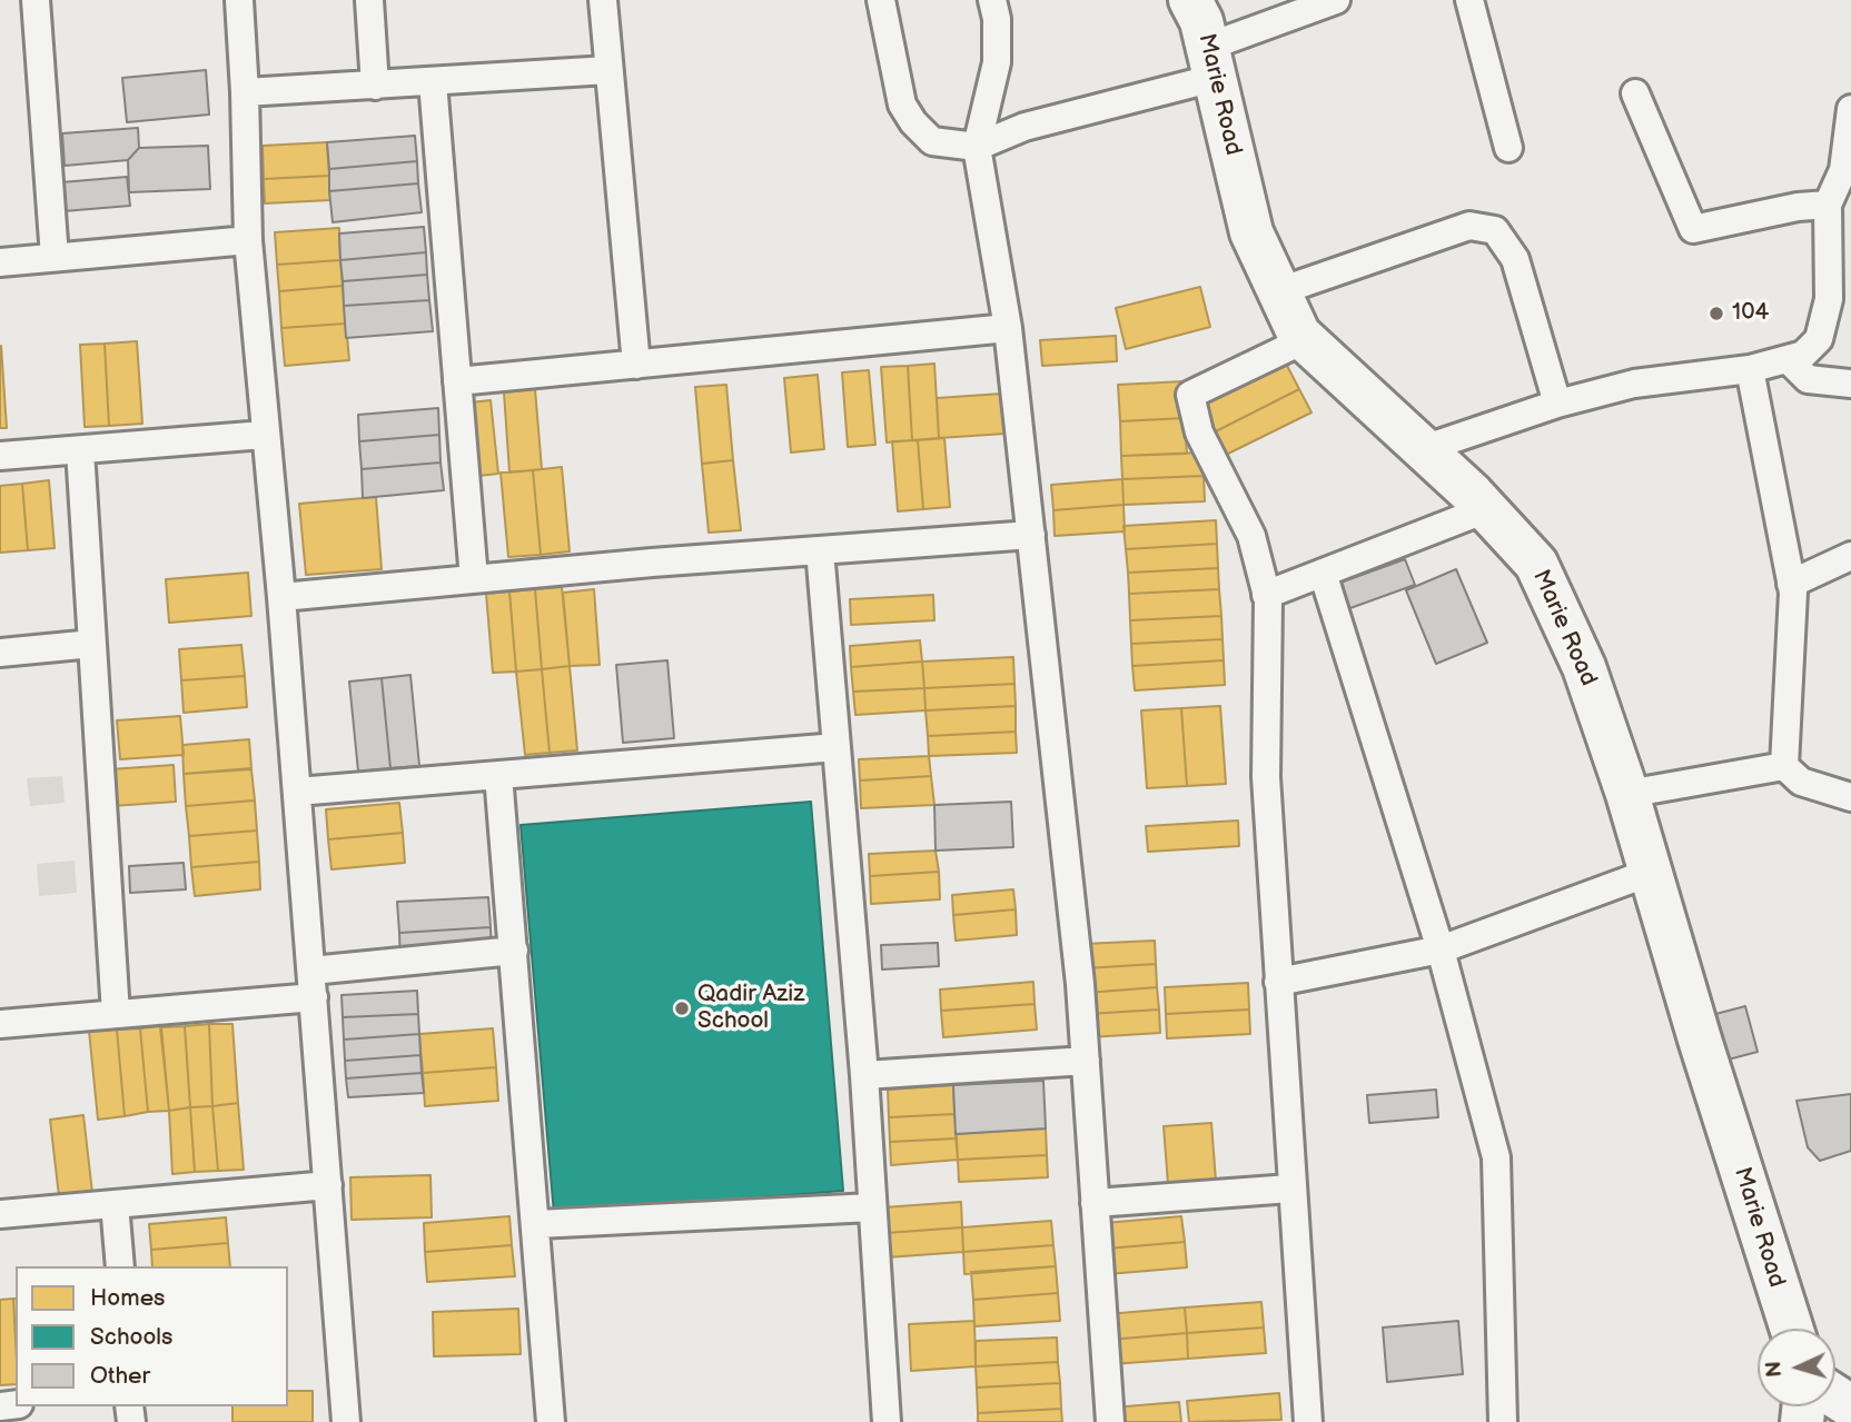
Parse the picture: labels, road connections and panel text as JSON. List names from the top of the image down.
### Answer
{
  "streets": {
    "main road": ["Marie Road"]
  },
  "places": ["104", "Qadir Aziz School"],
  "legend": ["Homes", "Schools", "Other"],
  "north": "left"
}
